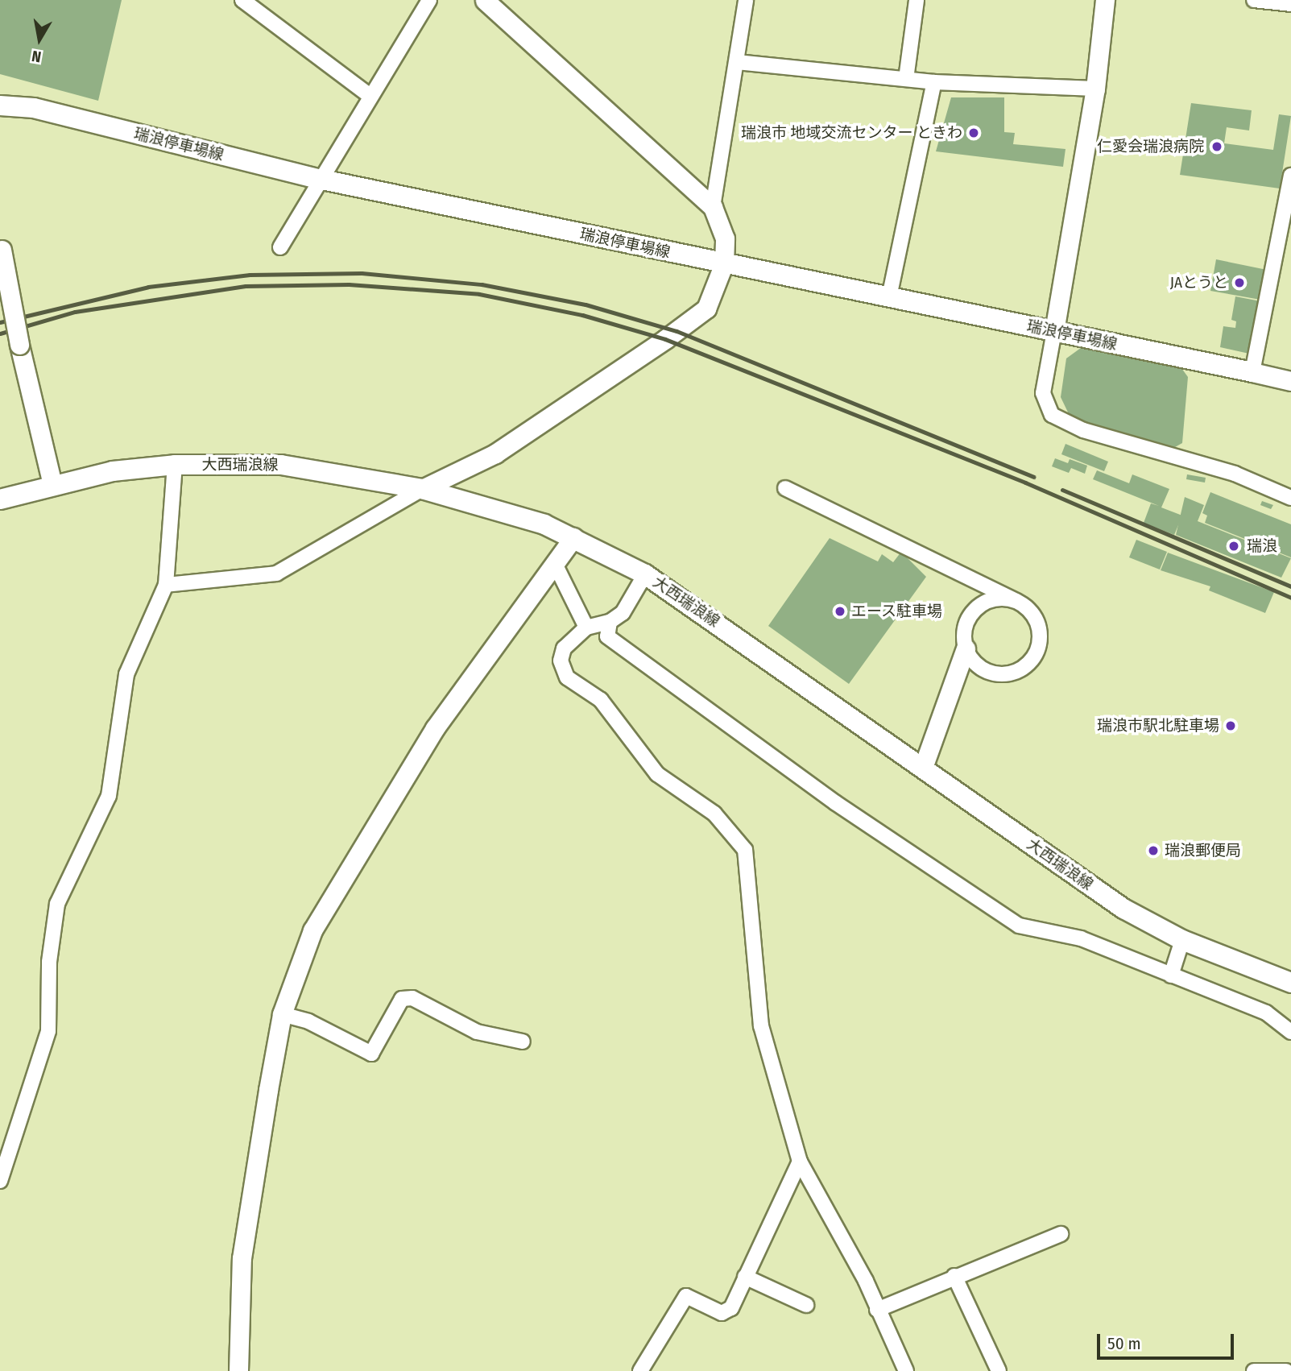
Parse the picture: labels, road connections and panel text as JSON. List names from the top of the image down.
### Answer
{
  "streets": {
    "main road": ["瑞浪停車場線", "大西瑞浪線"]
  },
  "places": [
    "瑞浪市 地域交流センター ときわ",
    "仁愛会瑞浪病院",
    "JAとうと",
    "瑞浪",
    "エース駐車場",
    "瑞浪市駅北駐車場",
    "瑞浪郵便局"
  ],
  "scale_bar": "50 m",
  "north": "bottom"
}
